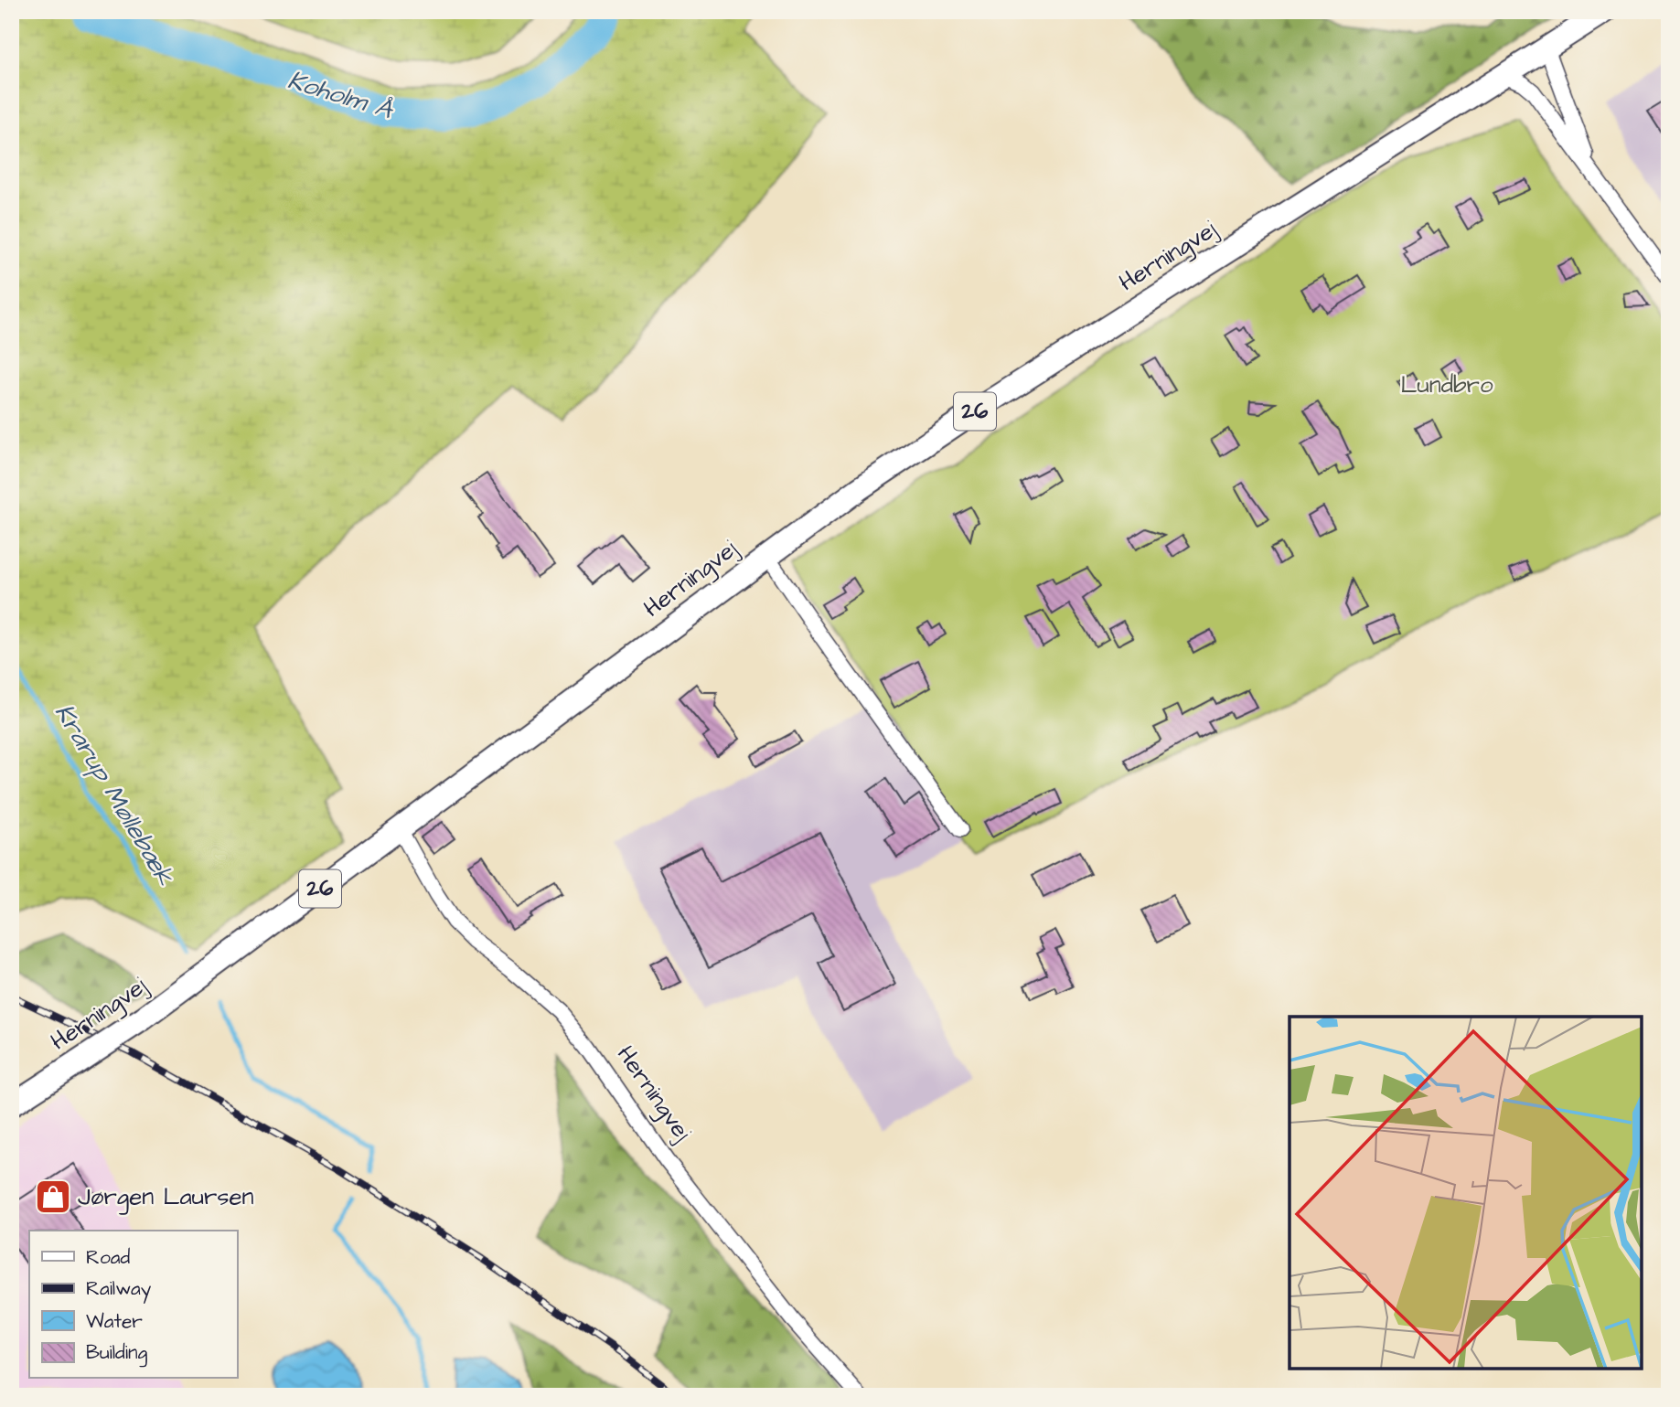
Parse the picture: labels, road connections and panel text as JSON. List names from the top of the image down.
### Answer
{
  "streets": {
    "main road": ["Herningvej", "26"]
  },
  "water": ["Koholm Å", "Krarup Møllebæk"],
  "parks": ["Lundbro"],
  "places": {
    "shop": ["Jørgen Laursen"]
  },
  "legend": [
    "Road",
    "Railway",
    "Water",
    "Building"
  ]
}
